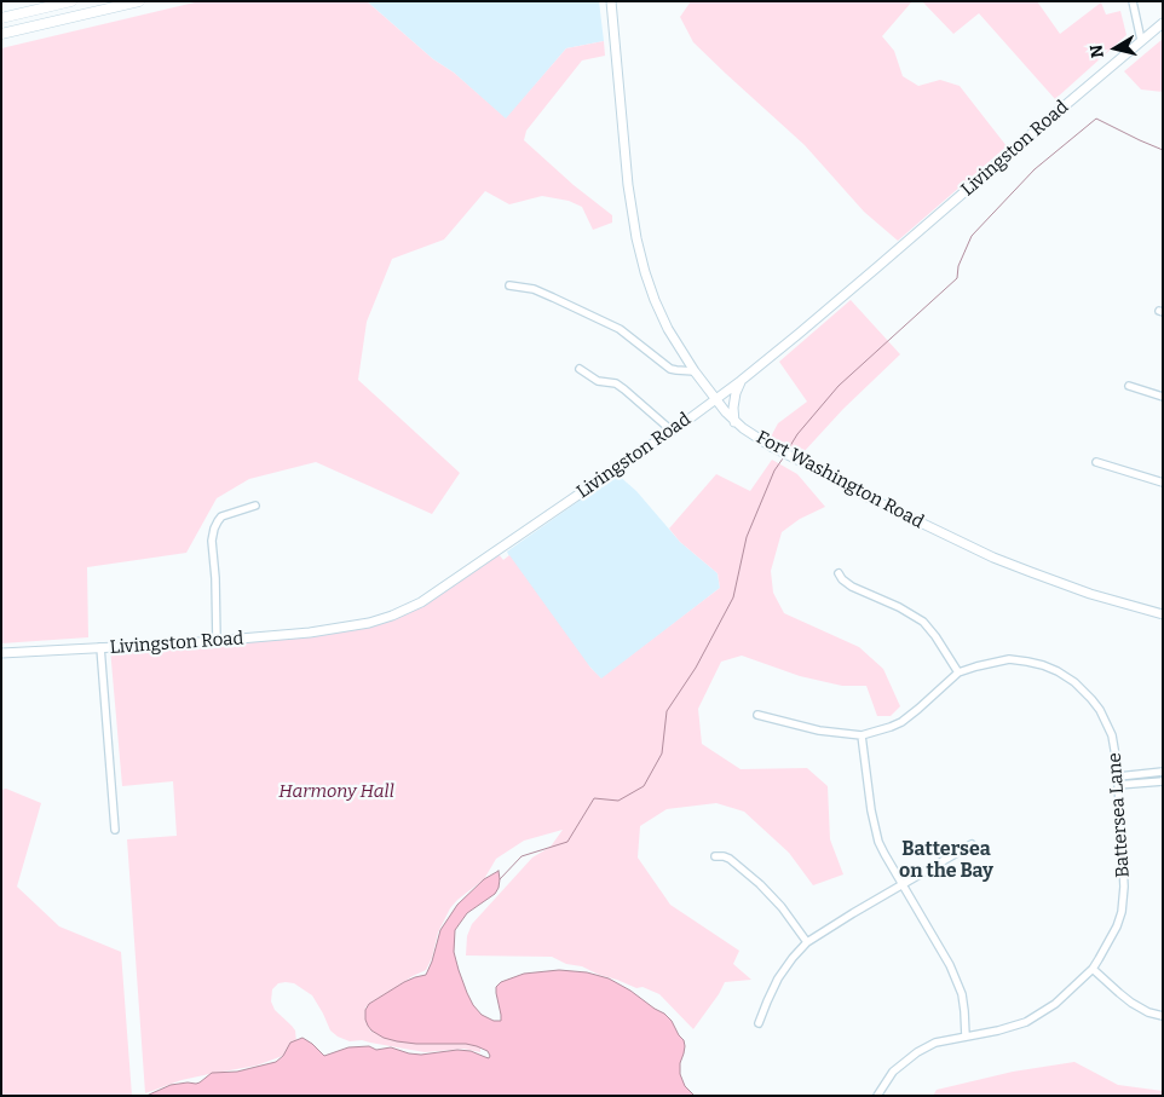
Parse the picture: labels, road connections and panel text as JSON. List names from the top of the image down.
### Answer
{
  "streets": {
    "main road": ["Livingston Road", "Fort Washington Road"],
    "street": ["Battersea Lane"]
  },
  "crossings": [
    ["Livingston Road", "Fort Washington Road"]
  ],
  "districts": ["Battersea on the Bay"],
  "parks": ["Harmony Hall"],
  "north": "left"
}
